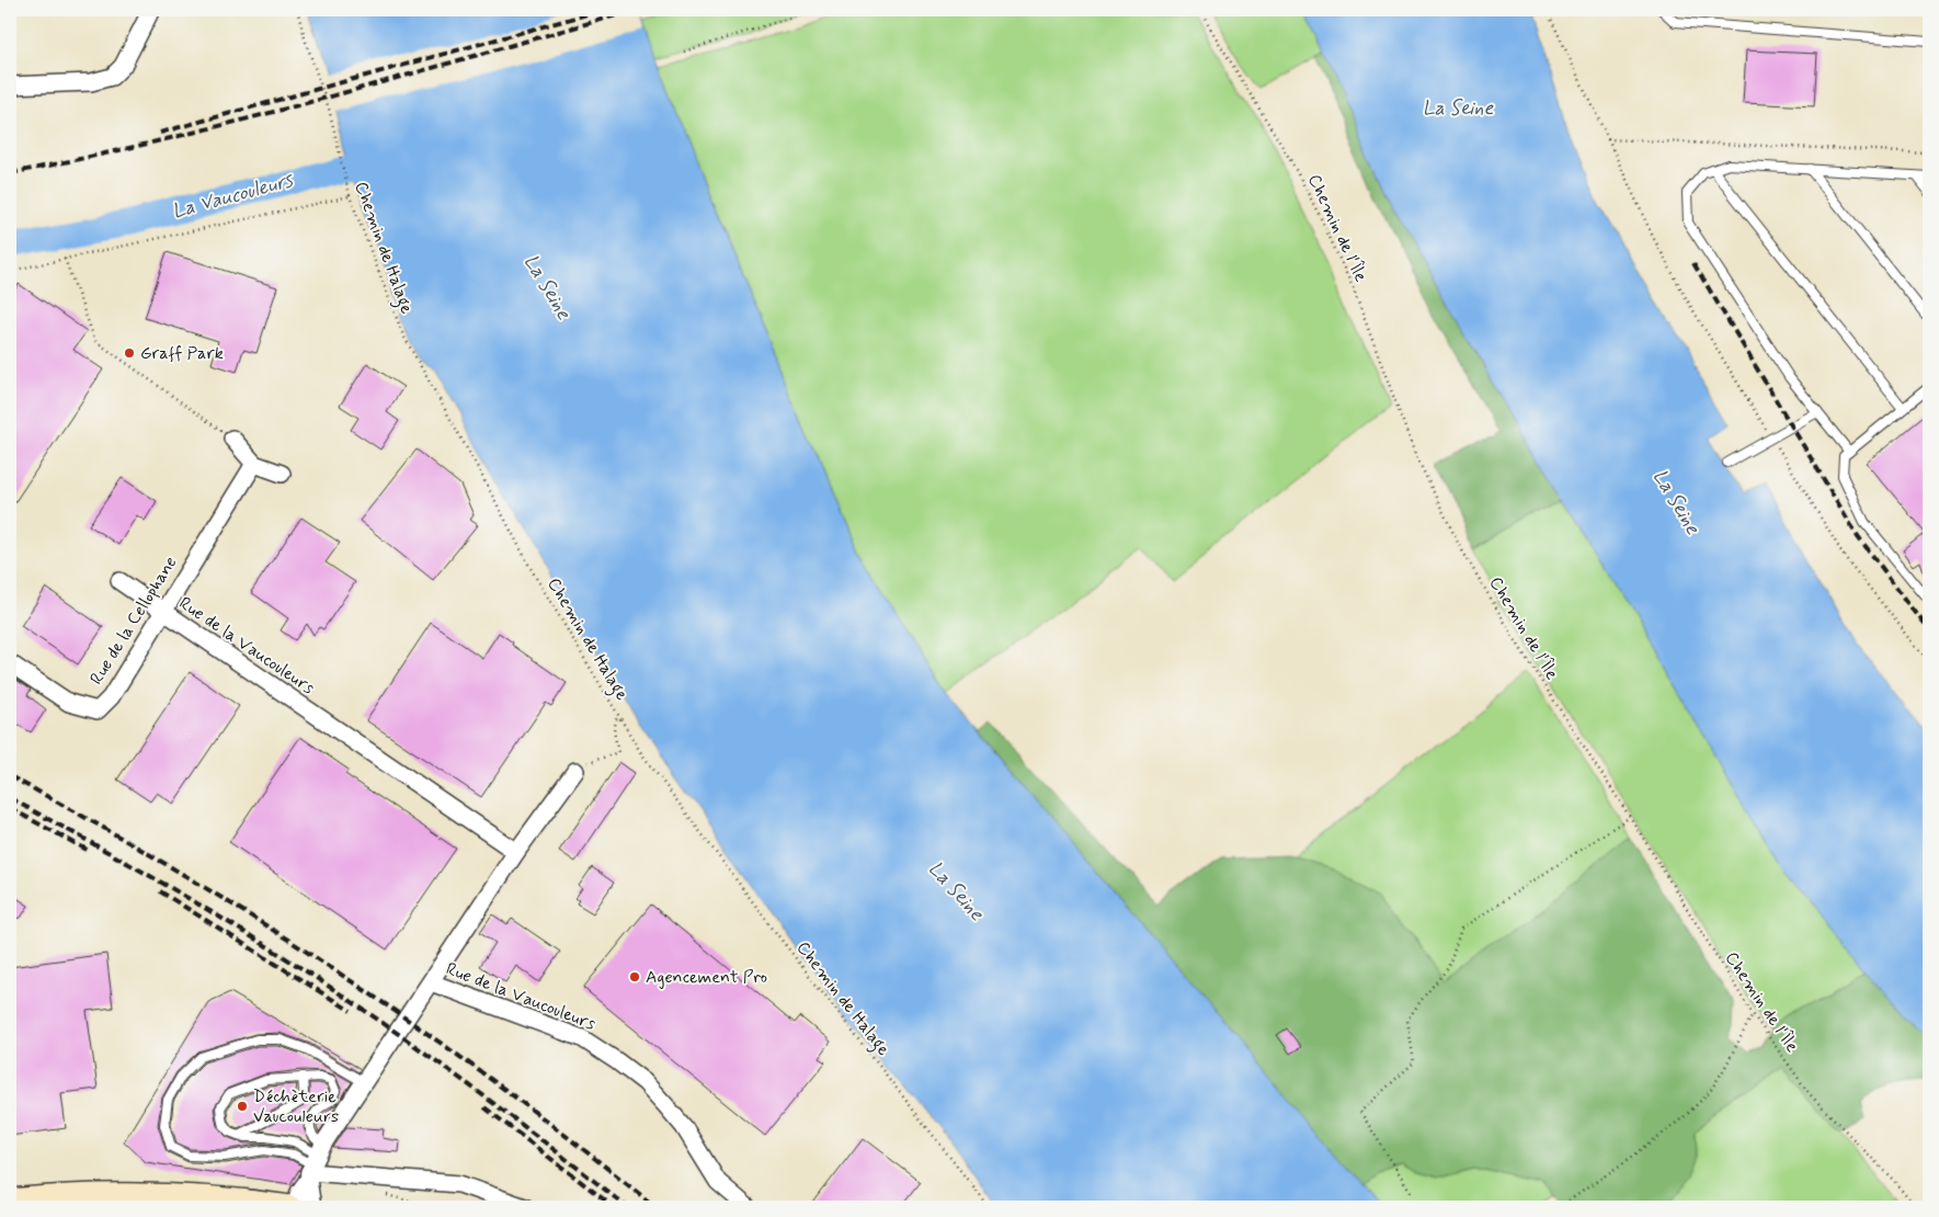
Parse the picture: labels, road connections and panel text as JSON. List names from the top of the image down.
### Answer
{
  "streets": {
    "street": ["Rue de la Cellophane", "Rue de la Vaucouleurs"],
    "path": ["Chemin de l'Île", "Chemin de Halage"]
  },
  "crossings": [
    ["Rue de la Cellophane", "Rue de la Vaucouleurs"]
  ],
  "water": ["La Seine", "La Vaucouleurs"],
  "places": ["Graff Park", "Agencement Pro", "Déchèterie Vaucouleurs"]
}
